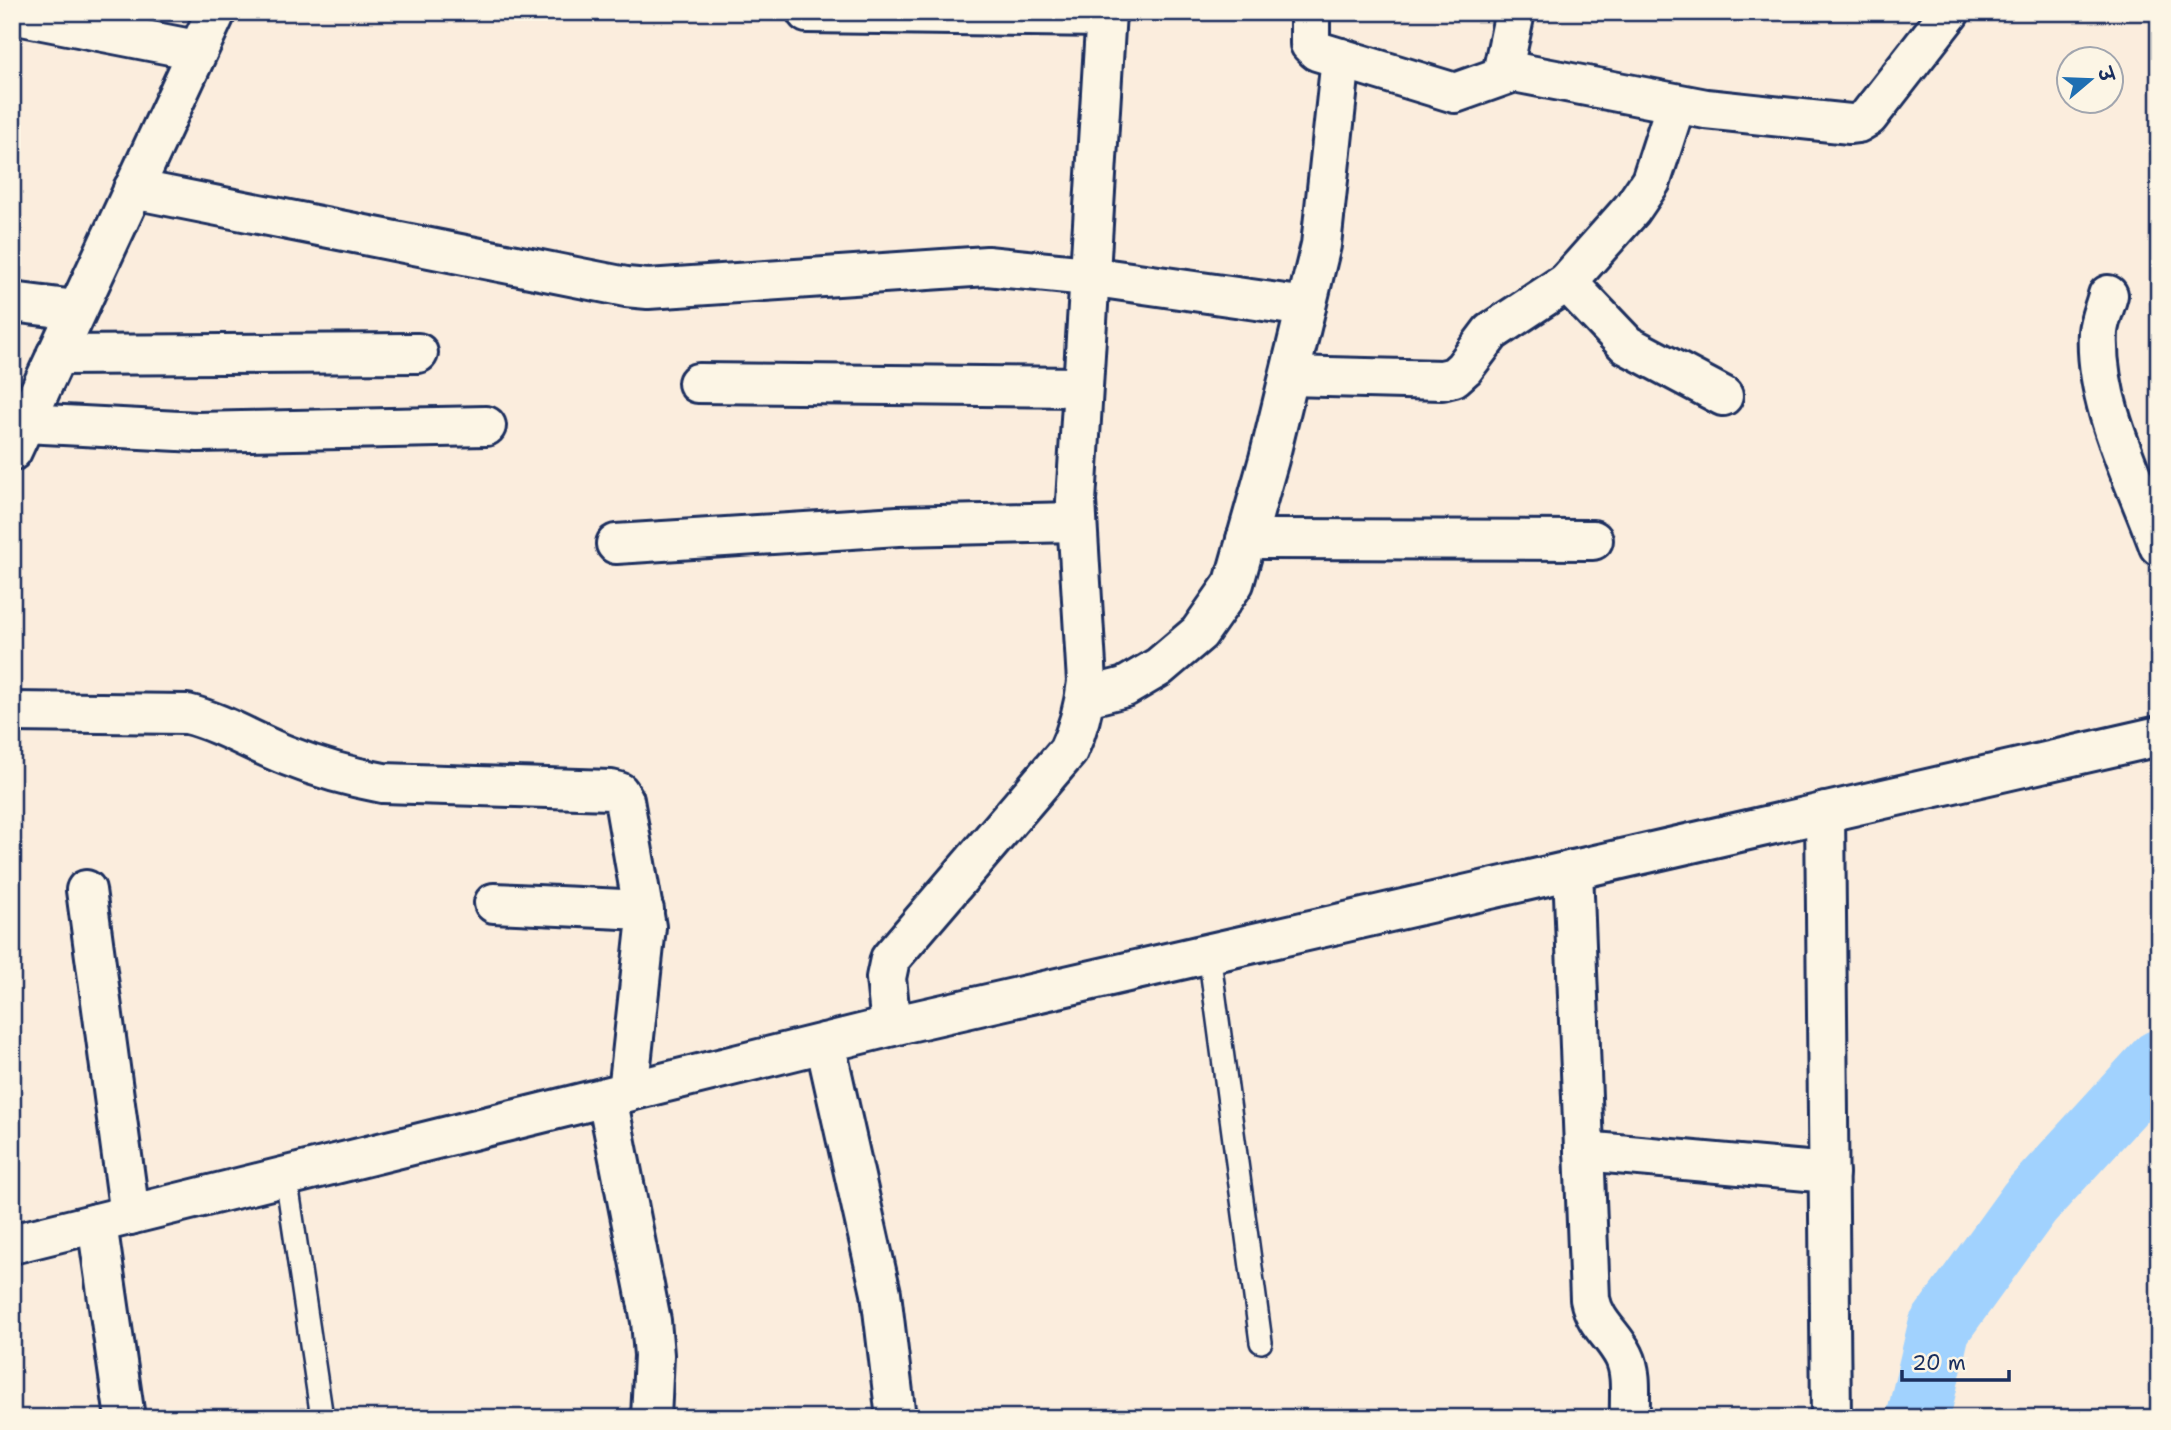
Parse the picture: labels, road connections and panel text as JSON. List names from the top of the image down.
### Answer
{
  "scale_bar": "20 m",
  "north": "right"
}
